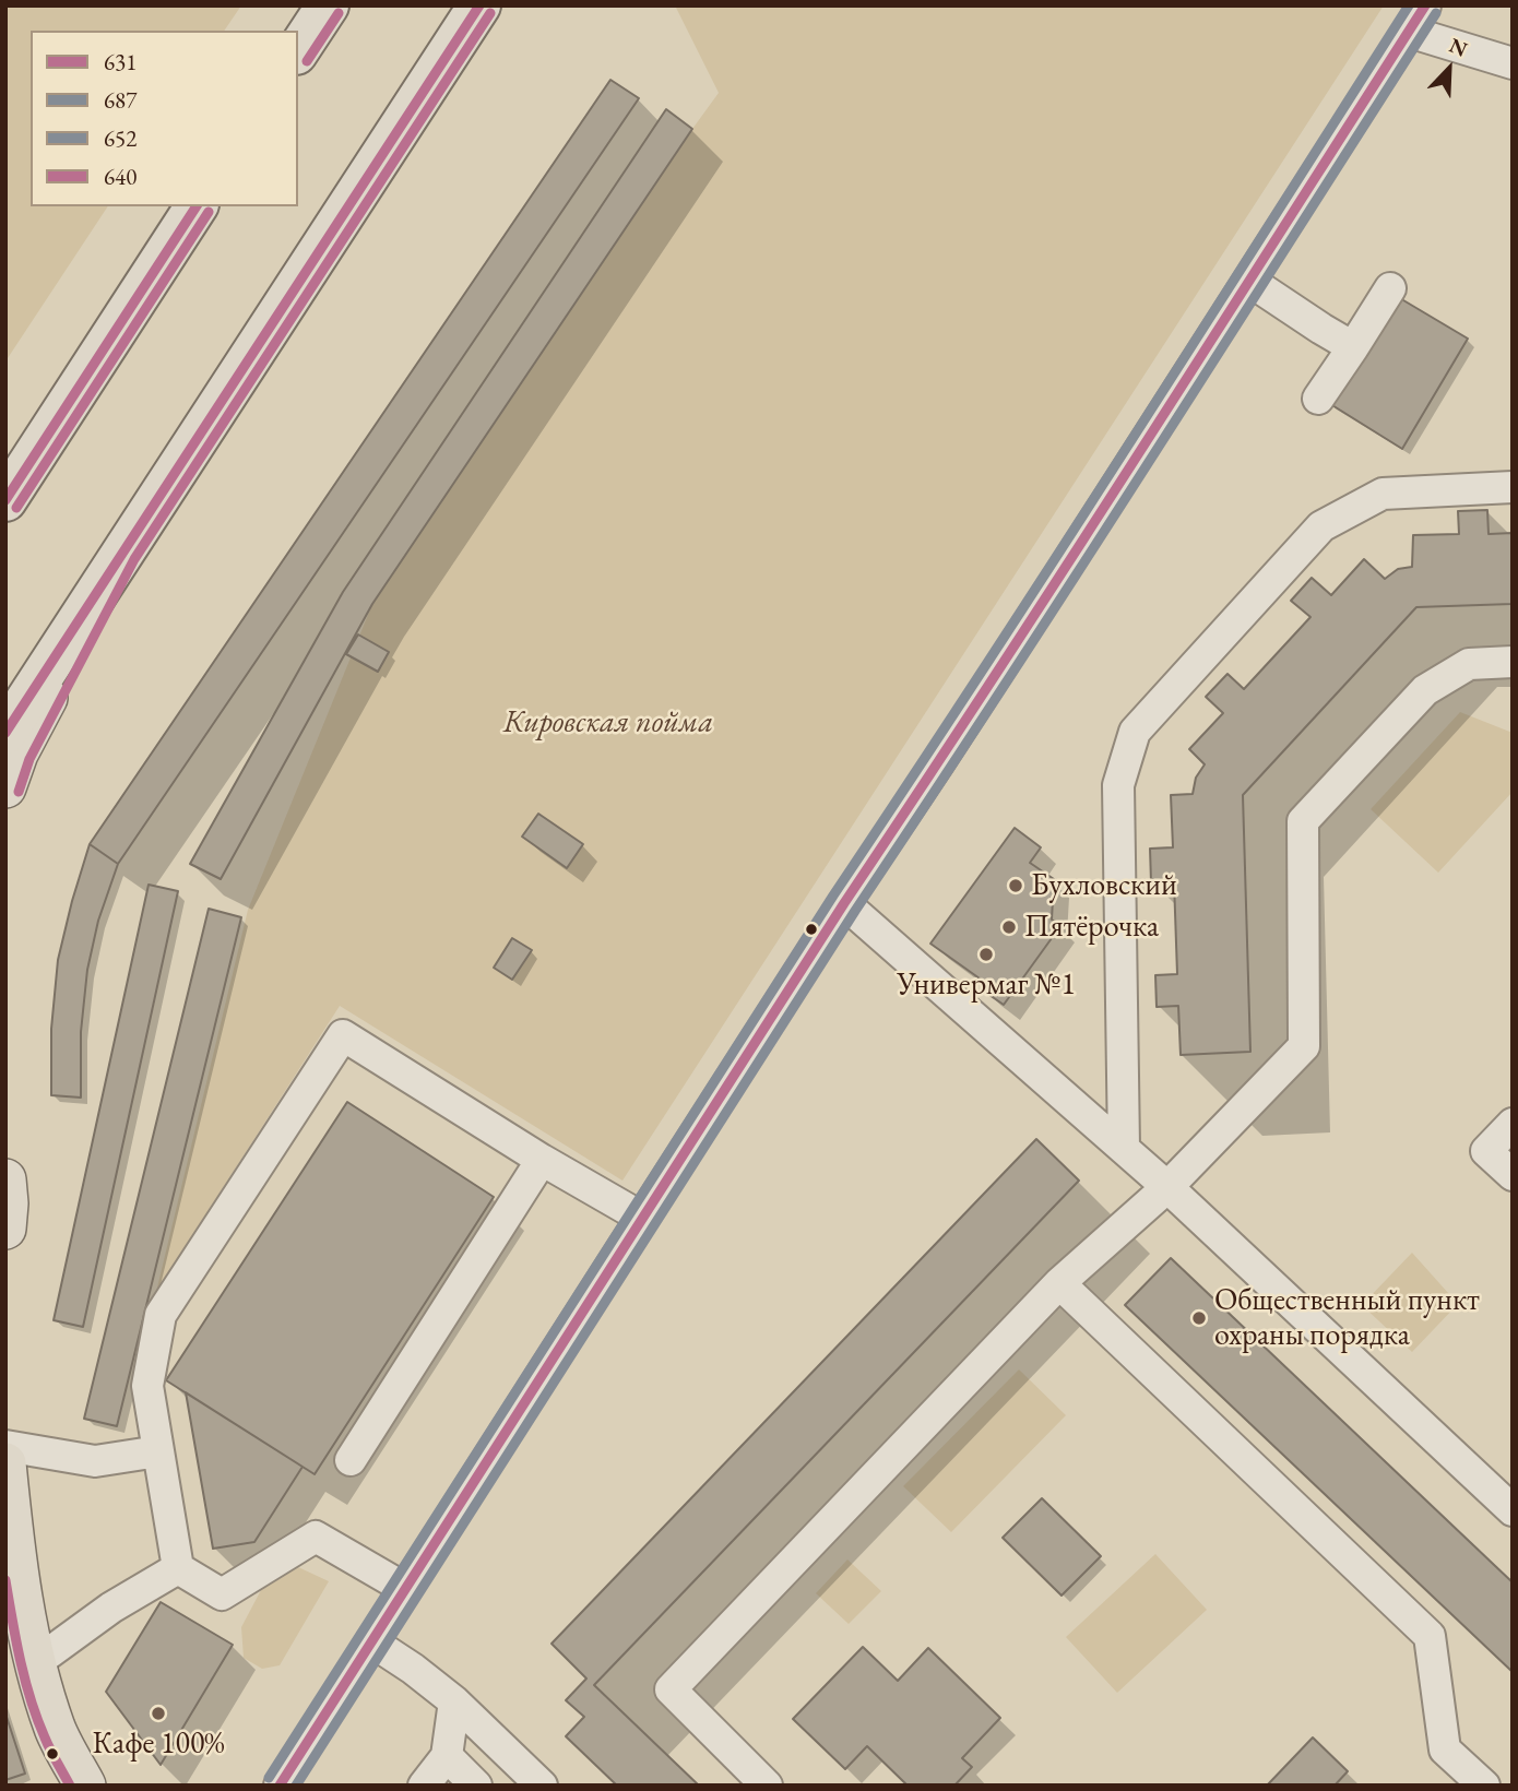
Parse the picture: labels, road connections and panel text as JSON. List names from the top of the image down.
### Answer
{
  "parks": ["Кировская пойма"],
  "places": [
    "Бухловский",
    "Пятёрочка",
    "Универмаг №1",
    "Общественный пункт охраны порядка",
    "Кафе 100%"
  ],
  "lines": [
    "transit line 631",
    "transit line 652",
    "transit line 687",
    "transit line 640"
  ],
  "legend": [
    "631",
    "687",
    "652",
    "640"
  ],
  "north": "top right"
}
